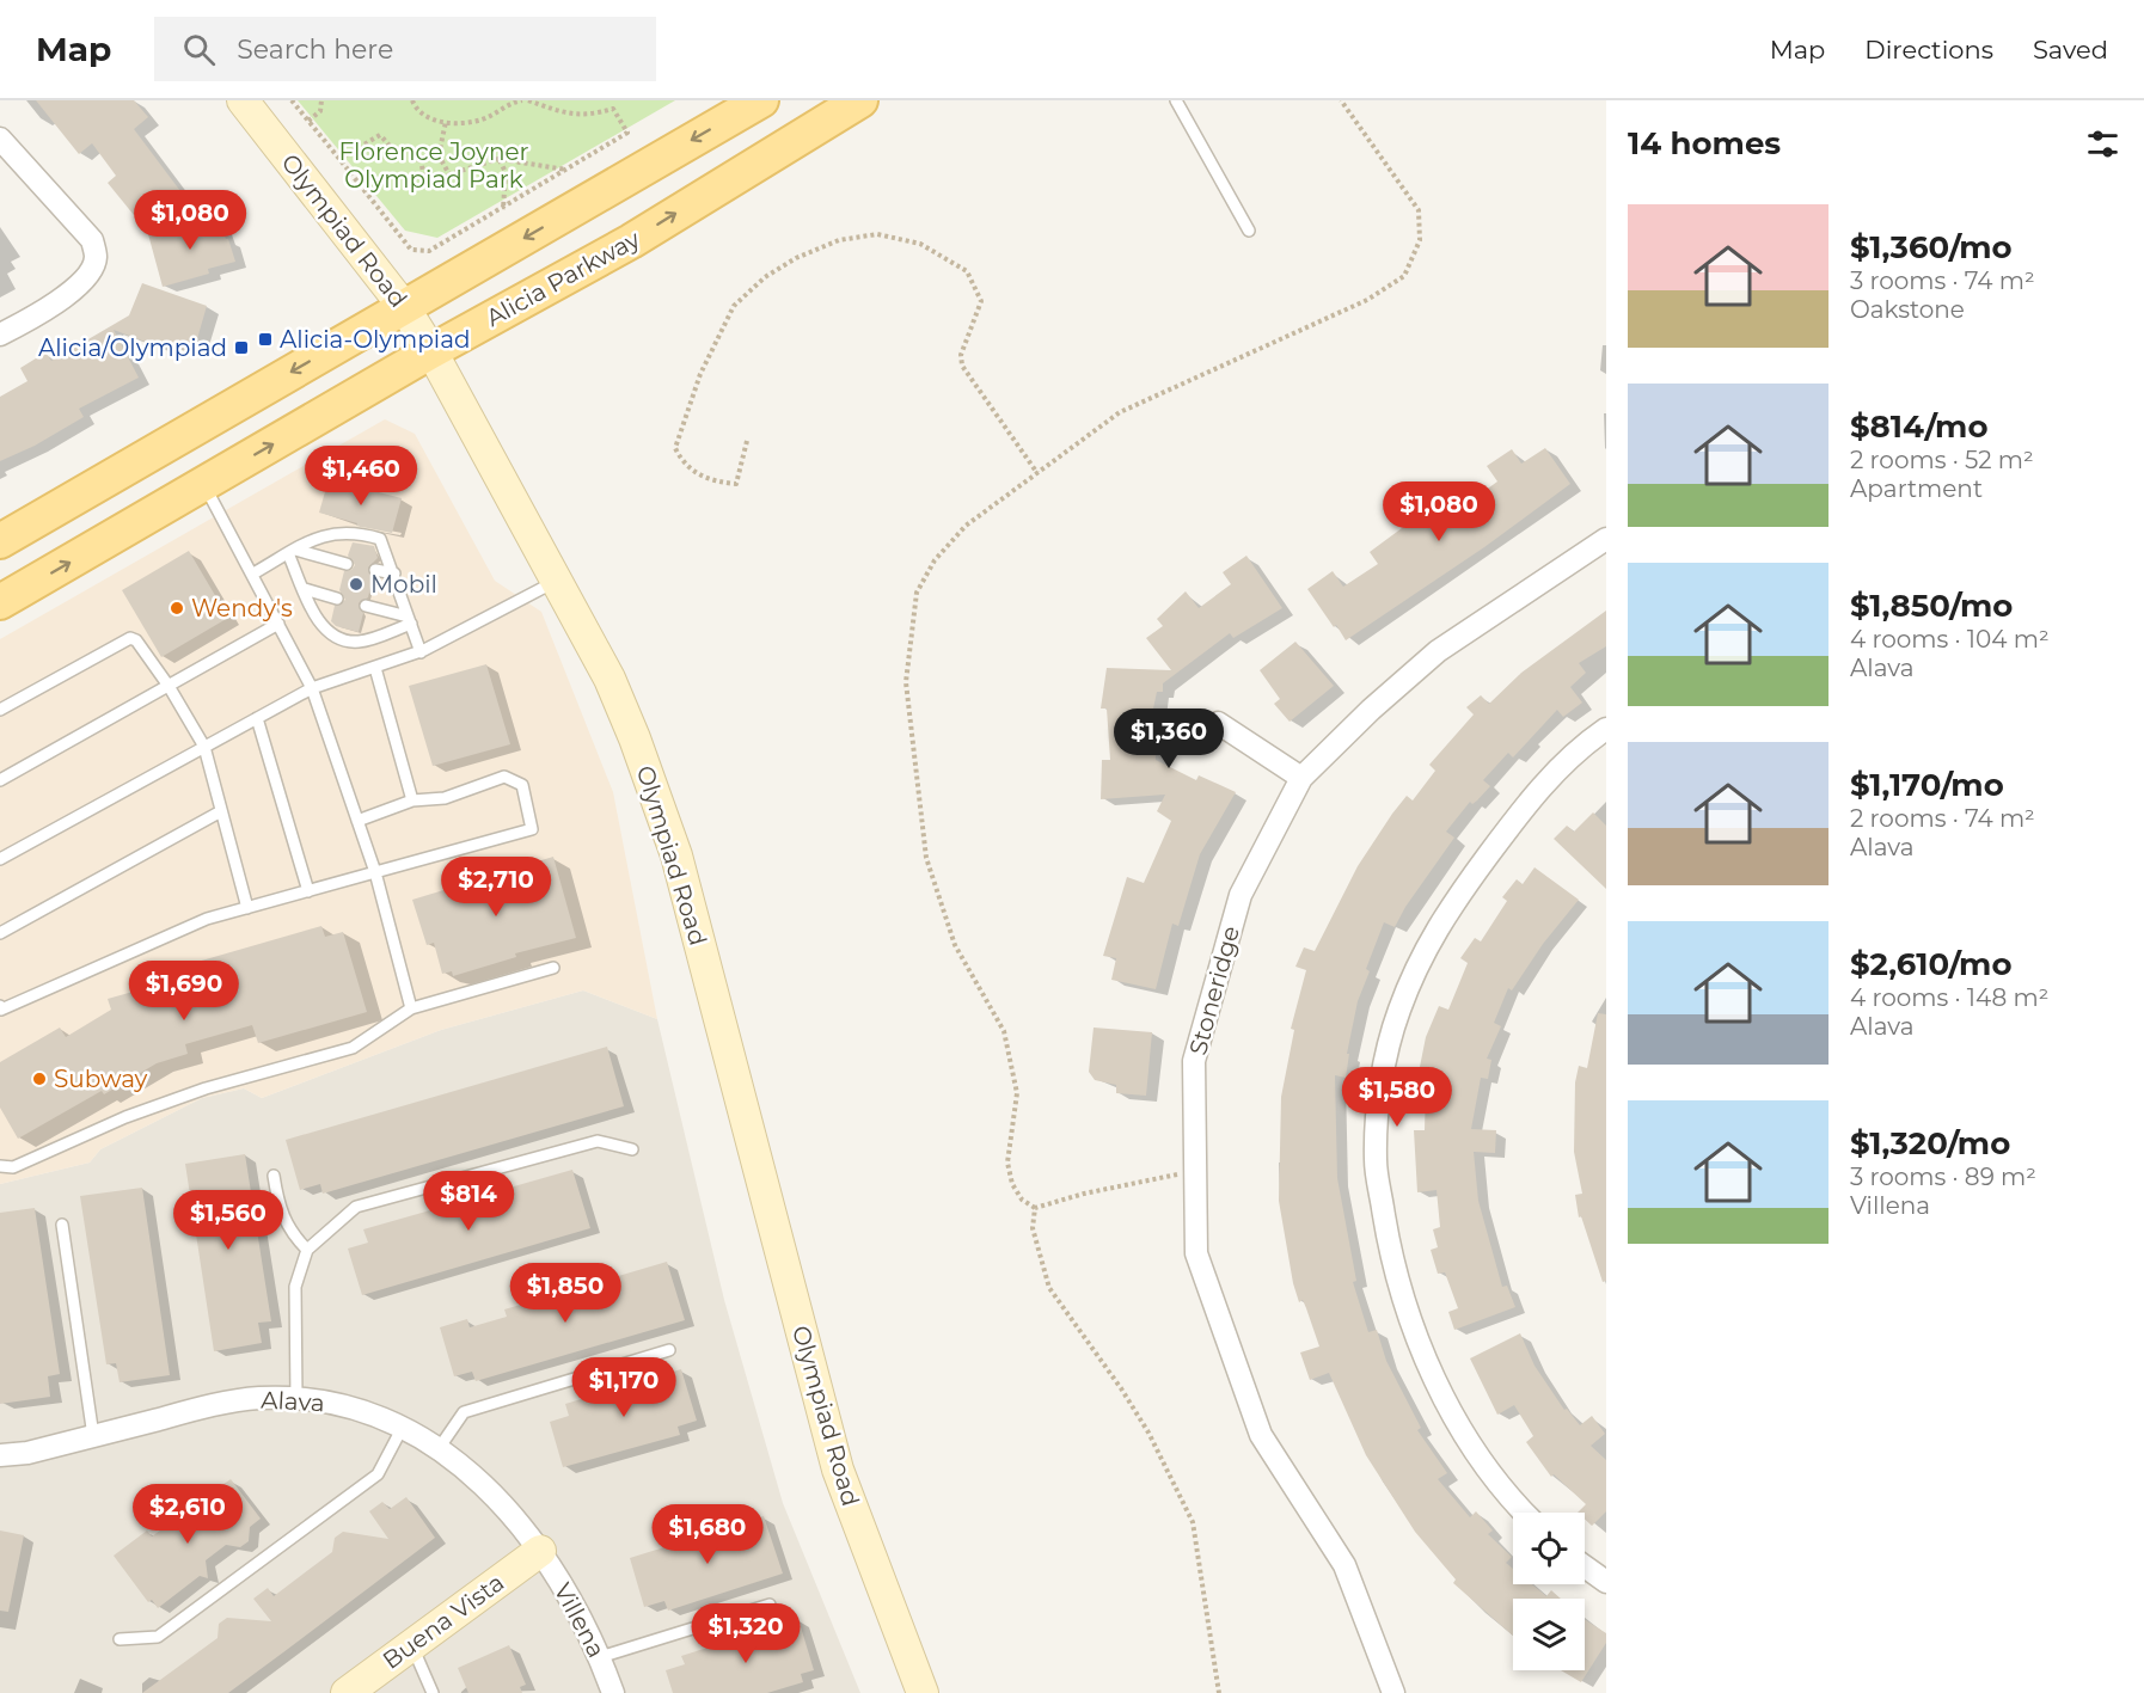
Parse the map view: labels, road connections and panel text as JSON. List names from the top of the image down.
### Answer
{
  "streets": {
    "main road": ["Olympiad Road", "Alicia Parkway", "Buena Vista"],
    "street": ["Stoneridge", "Alava", "Villena"]
  },
  "crossings": [
    ["Olympiad Road", "Alicia Parkway"],
    ["Alava", "Villena"],
    ["Alava", "Buena Vista"],
    ["Villena", "Buena Vista"]
  ],
  "parks": ["Florence Joyner Olympiad Park"],
  "places": {
    "transit": ["Alicia-Olympiad", "Alicia/Olympiad"],
    "other": ["Mobil", "Wendy's", "Subway"]
  },
  "page": {
    "header": "Map",
    "search": "Search here",
    "nav": ["Map", "Directions", "Saved"],
    "heading": "14 homes",
    "list": [
      {
        "name": "$1,360/mo",
        "note": "3 rooms · 74 m² · Oakstone"
      },
      {
        "name": "$814/mo",
        "note": "2 rooms · 52 m² · Apartment"
      },
      {
        "name": "$1,850/mo",
        "note": "4 rooms · 104 m² · Alava"
      },
      {
        "name": "$1,170/mo",
        "note": "2 rooms · 74 m² · Alava"
      },
      {
        "name": "$2,610/mo",
        "note": "4 rooms · 148 m² · Alava"
      },
      {
        "name": "$1,320/mo",
        "note": "3 rooms · 89 m² · Villena"
      }
    ],
    "price": [
      "$1,080",
      "$1,460",
      "$1,080",
      "$1,360",
      "$2,710",
      "$1,690",
      "$1,580",
      "$814",
      "$1,560",
      "$1,850",
      "$1,170",
      "$2,610",
      "$1,680",
      "$1,320"
    ]
  }
}
